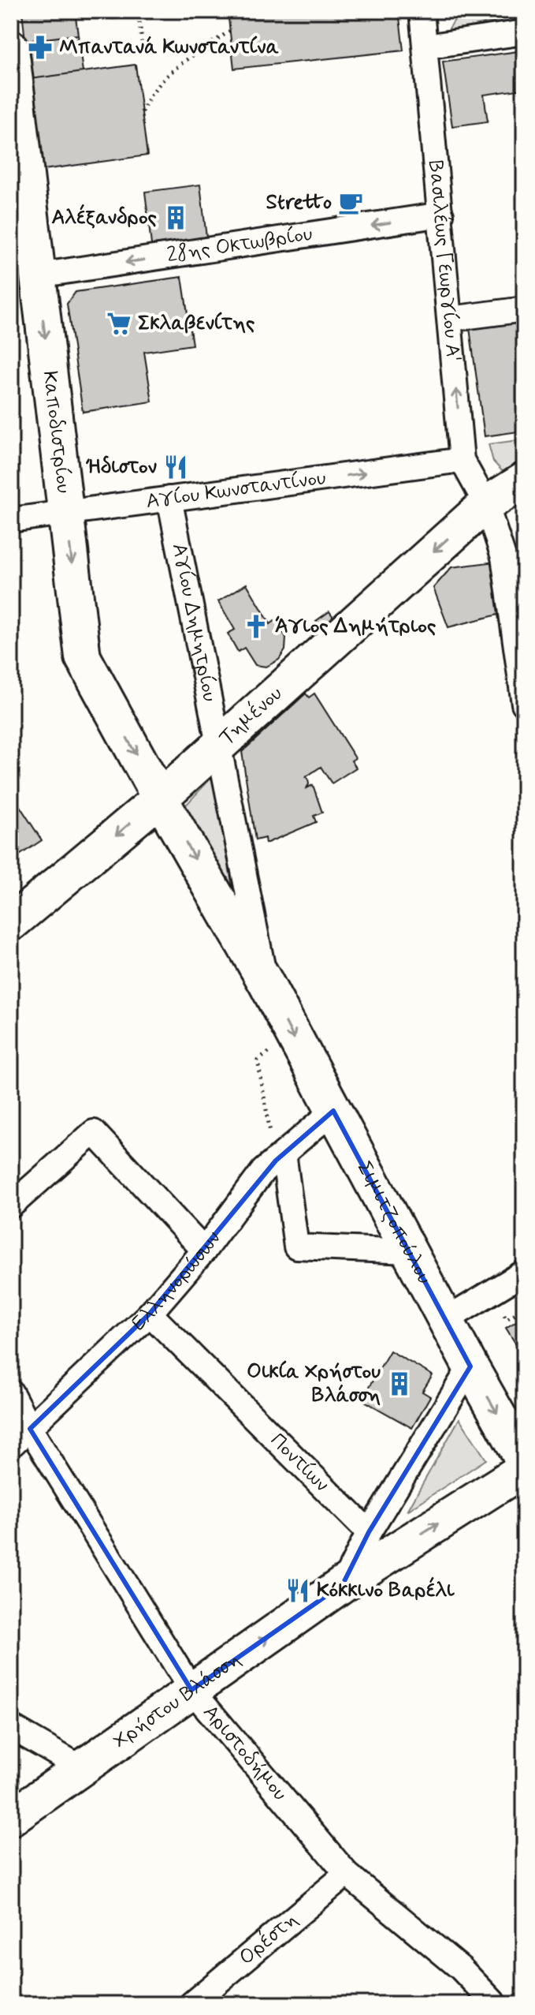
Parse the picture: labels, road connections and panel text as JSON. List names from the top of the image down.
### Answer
{
  "streets": {
    "main road": [
      "Καποδιστρίου",
      "Τημένου",
      "Σιμιτζοπούλου",
      "Χρήστου Βλάσση"
    ],
    "street": [
      "28ης Οκτωβρίου",
      "Βασιλέως Γεωργίου Α'",
      "Αγίου Κωνσταντίνου",
      "Αγίου Δημητρίου",
      "Ελληνορώσων",
      "Ποντίων",
      "Αριστοδήμου",
      "Ορέστη"
    ]
  },
  "crossings": [
    ["28ης Οκτωβρίου", "Βασιλέως Γεωργίου Α'"],
    ["28ης Οκτωβρίου", "Καποδιστρίου"],
    ["Βασιλέως Γεωργίου Α'", "Αγίου Κωνσταντίνου"],
    ["Βασιλέως Γεωργίου Α'", "Τημένου"],
    ["Καποδιστρίου", "Αγίου Κωνσταντίνου"],
    ["Καποδιστρίου", "Τημένου"],
    ["Καποδιστρίου", "Σιμιτζοπούλου"],
    ["Αγίου Κωνσταντίνου", "Αγίου Δημητρίου"],
    ["Αγίου Δημητρίου", "Τημένου"],
    ["Αγίου Δημητρίου", "Σιμιτζοπούλου"],
    ["Τημένου", "Σιμιτζοπούλου"],
    ["Σιμιτζοπούλου", "Ελληνορώσων"],
    ["Σιμιτζοπούλου", "Χρήστου Βλάσση"],
    ["Ελληνορώσων", "Ποντίων"],
    ["Ελληνορώσων", "Αριστοδήμου"],
    ["Ποντίων", "Χρήστου Βλάσση"],
    ["Χρήστου Βλάσση", "Αριστοδήμου"],
    ["Αριστοδήμου", "Ορέστη"]
  ],
  "one_way": [
    "28ης Οκτωβρίου",
    "Καποδιστρίου",
    "Αγίου Κωνσταντίνου",
    "Τημένου"
  ],
  "places": {
    "pharmacy": ["Μπαντανά Κωνσταντίνα"],
    "cafe": ["Stretto"],
    "building": ["Αλέξανδρος", "Οικία Χρήστου Βλάσση"],
    "supermarket": ["Σκλαβενίτης"],
    "restaurant": ["Ήδιστον", "Κόκκινο Βαρέλι"],
    "church": ["Άγιος Δημήτριος"]
  }
}
